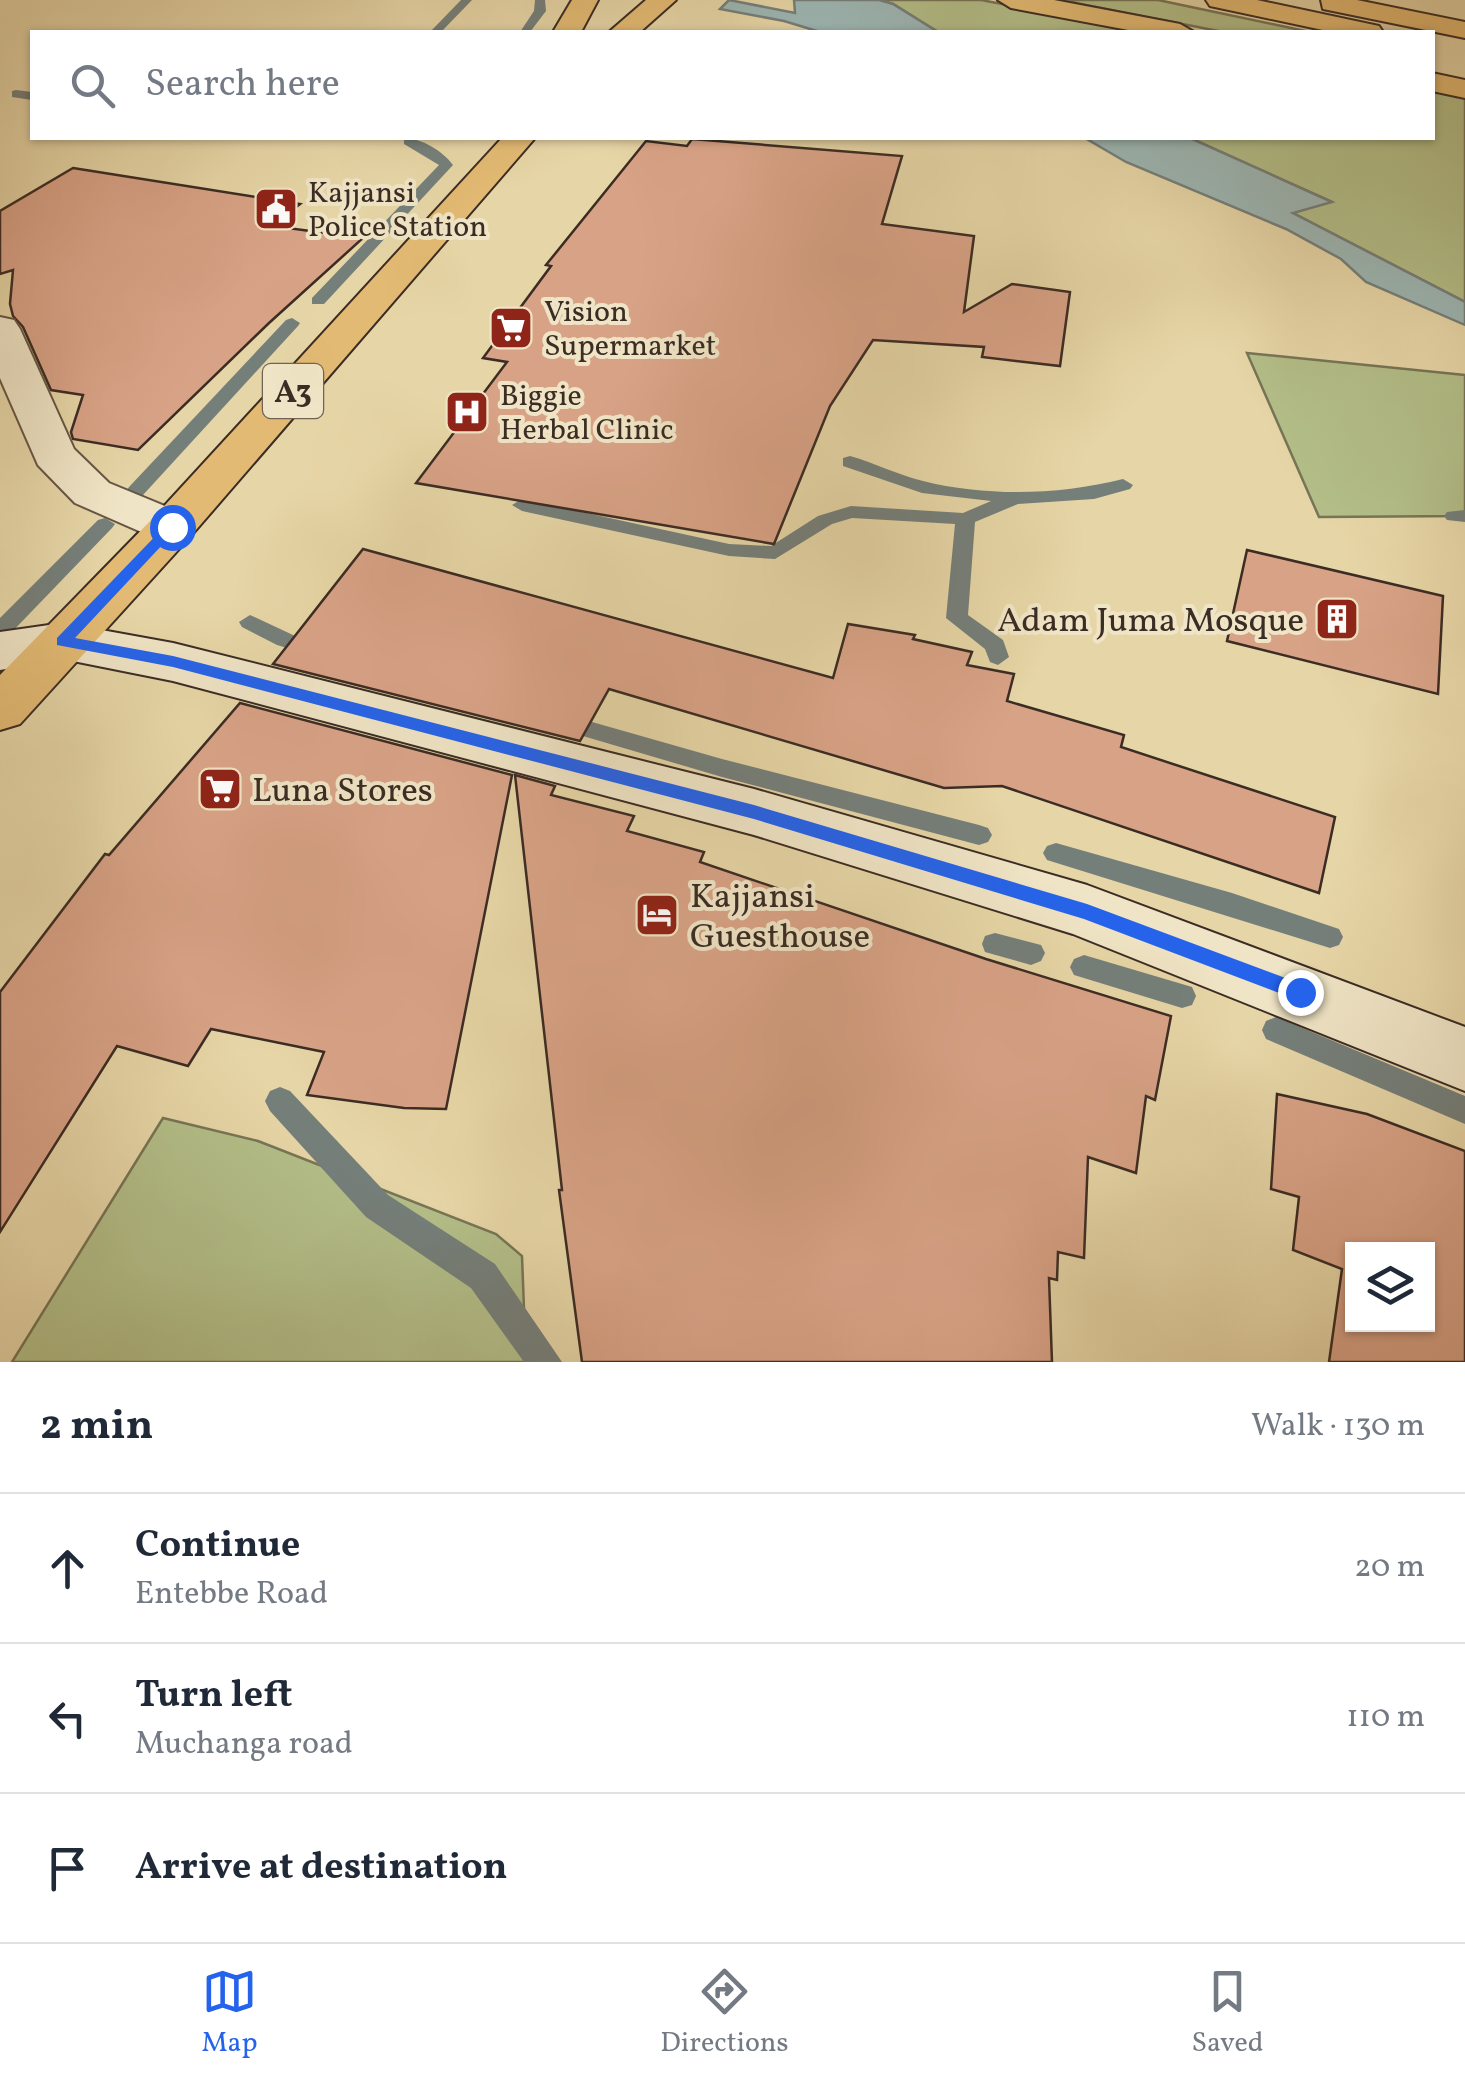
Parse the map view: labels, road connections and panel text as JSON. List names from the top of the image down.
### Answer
{
  "streets": {
    "main road": ["A3"]
  },
  "places": {
    "public building": ["Kajjansi Police Station"],
    "supermarket": ["Vision Supermarket", "Luna Stores"],
    "hospital": ["Biggie Herbal Clinic"],
    "building": ["Adam Juma Mosque"],
    "hotel": ["Kajjansi Guesthouse"]
  },
  "page": {
    "search": "Search here",
    "heading": ["2 min", "Walk · 130 m"],
    "list": [
      ["Continue", "Entebbe Road", "20 m"],
      ["Turn left", "Muchanga road", "110 m"],
      "Arrive at destination"
    ],
    "nav": ["Map", "Directions", "Saved"]
  }
}
